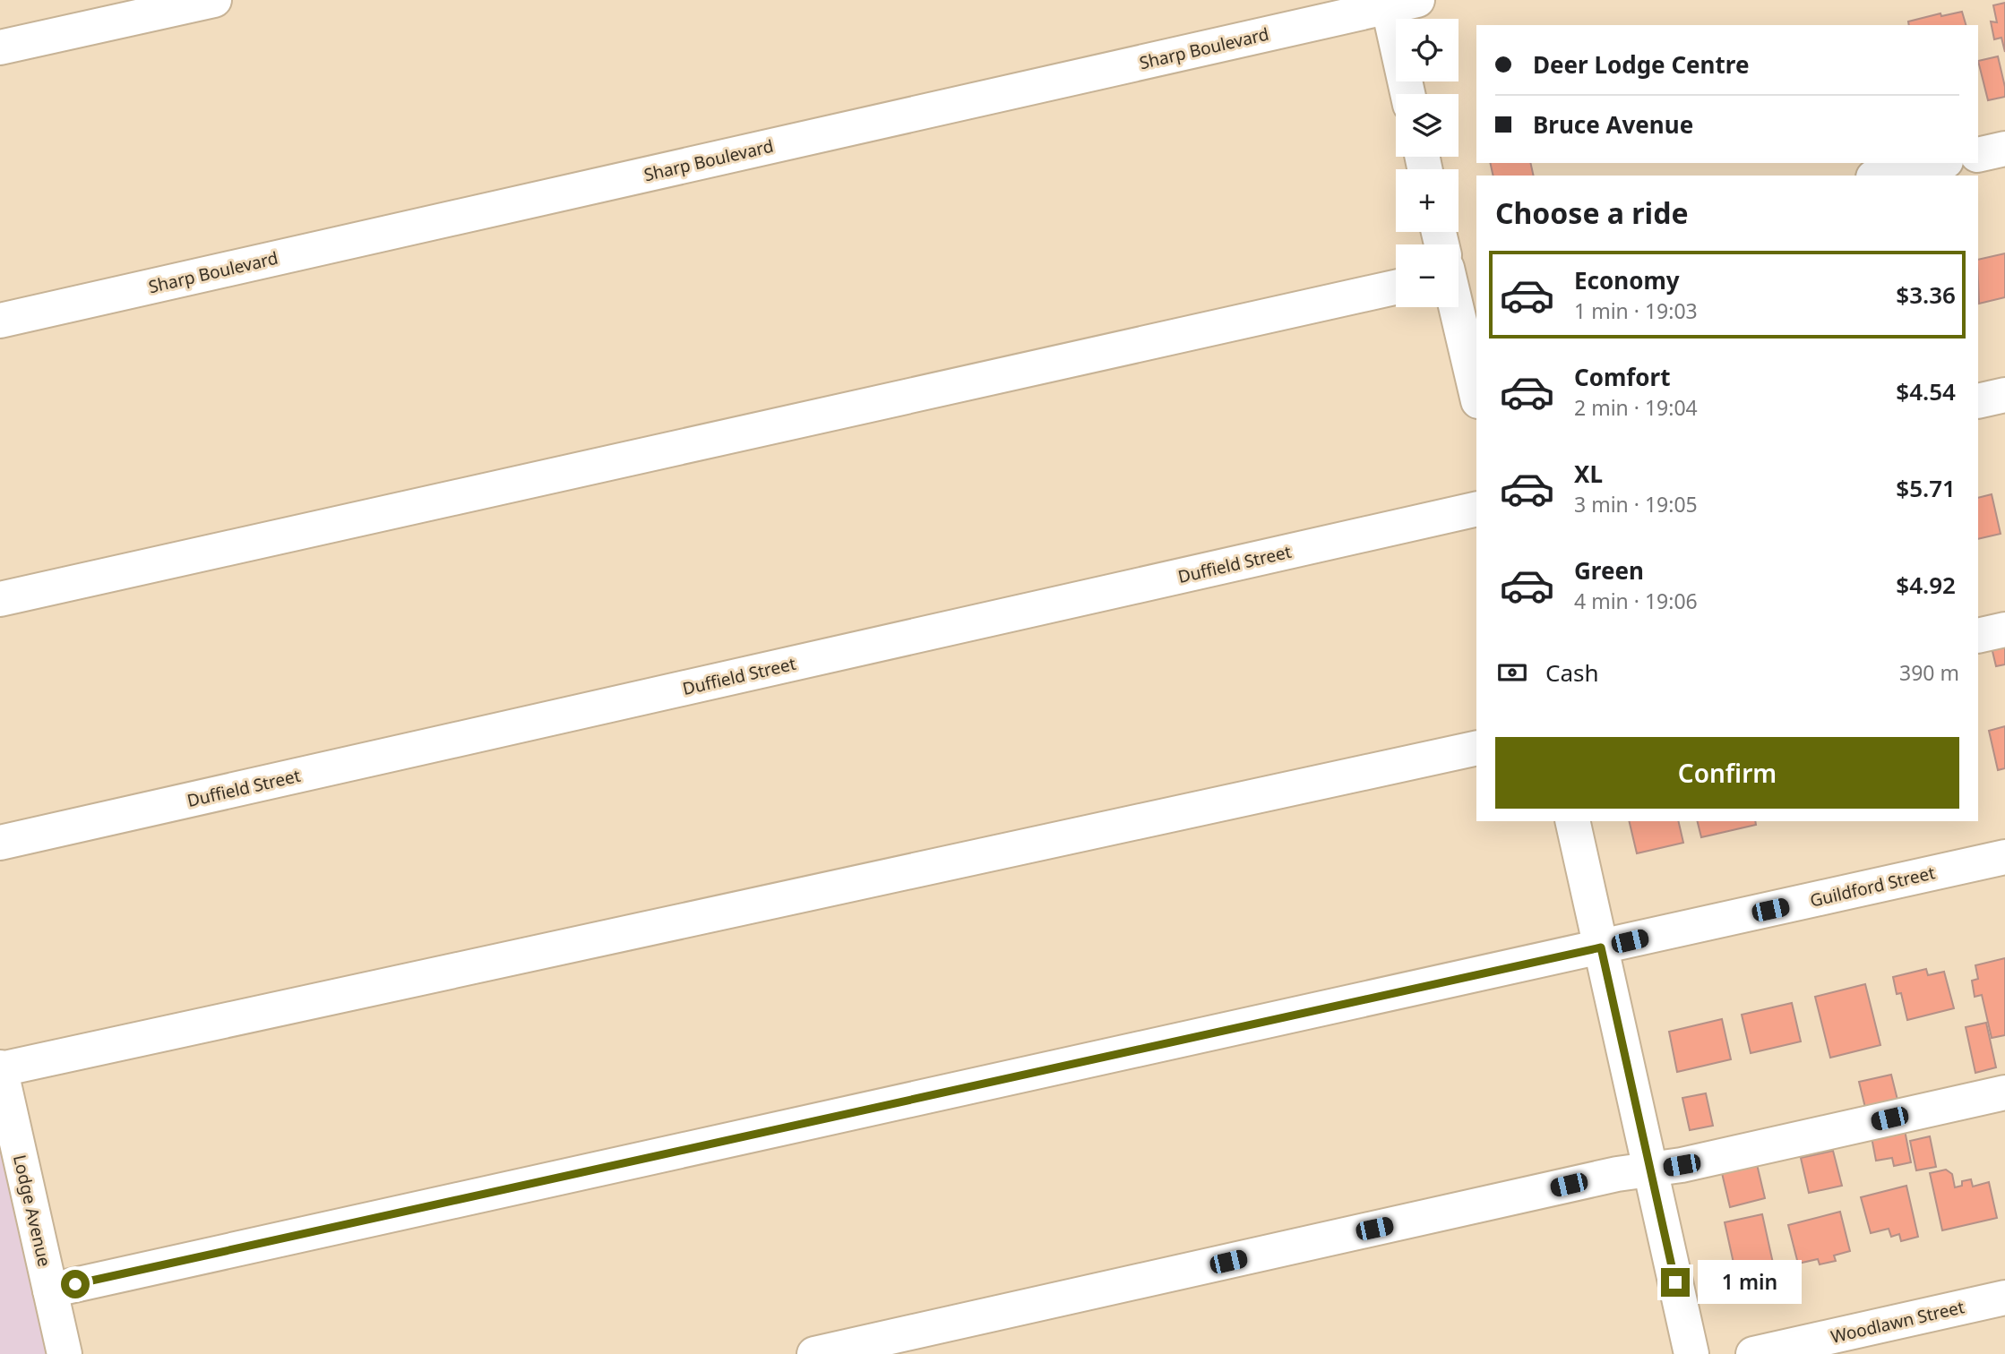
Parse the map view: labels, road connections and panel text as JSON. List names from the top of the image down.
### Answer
{
  "streets": {
    "street": [
      "Sharp Boulevard",
      "Duffield Street",
      "Guildford Street",
      "Lodge Avenue",
      "Woodlawn Street"
    ]
  },
  "crossings": [
    ["Guildford Street", "Lodge Avenue"]
  ],
  "page": {
    "map_buttons": ["+", "−"],
    "banner": ["Deer Lodge Centre", "Bruce Avenue"],
    "heading": "Choose a ride",
    "list": [
      {
        "name": "Economy",
        "note": "1 min · 19:03",
        "value": "$3.36"
      },
      {
        "name": "Comfort",
        "note": "2 min · 19:04",
        "value": "$4.54"
      },
      {
        "name": "XL",
        "note": "3 min · 19:05",
        "value": "$5.71"
      },
      {
        "name": "Green",
        "note": "4 min · 19:06",
        "value": "$4.92"
      }
    ],
    "pay": ["Cash", "390 m"],
    "buttons": "Confirm",
    "bubble": "1 min"
  }
}
